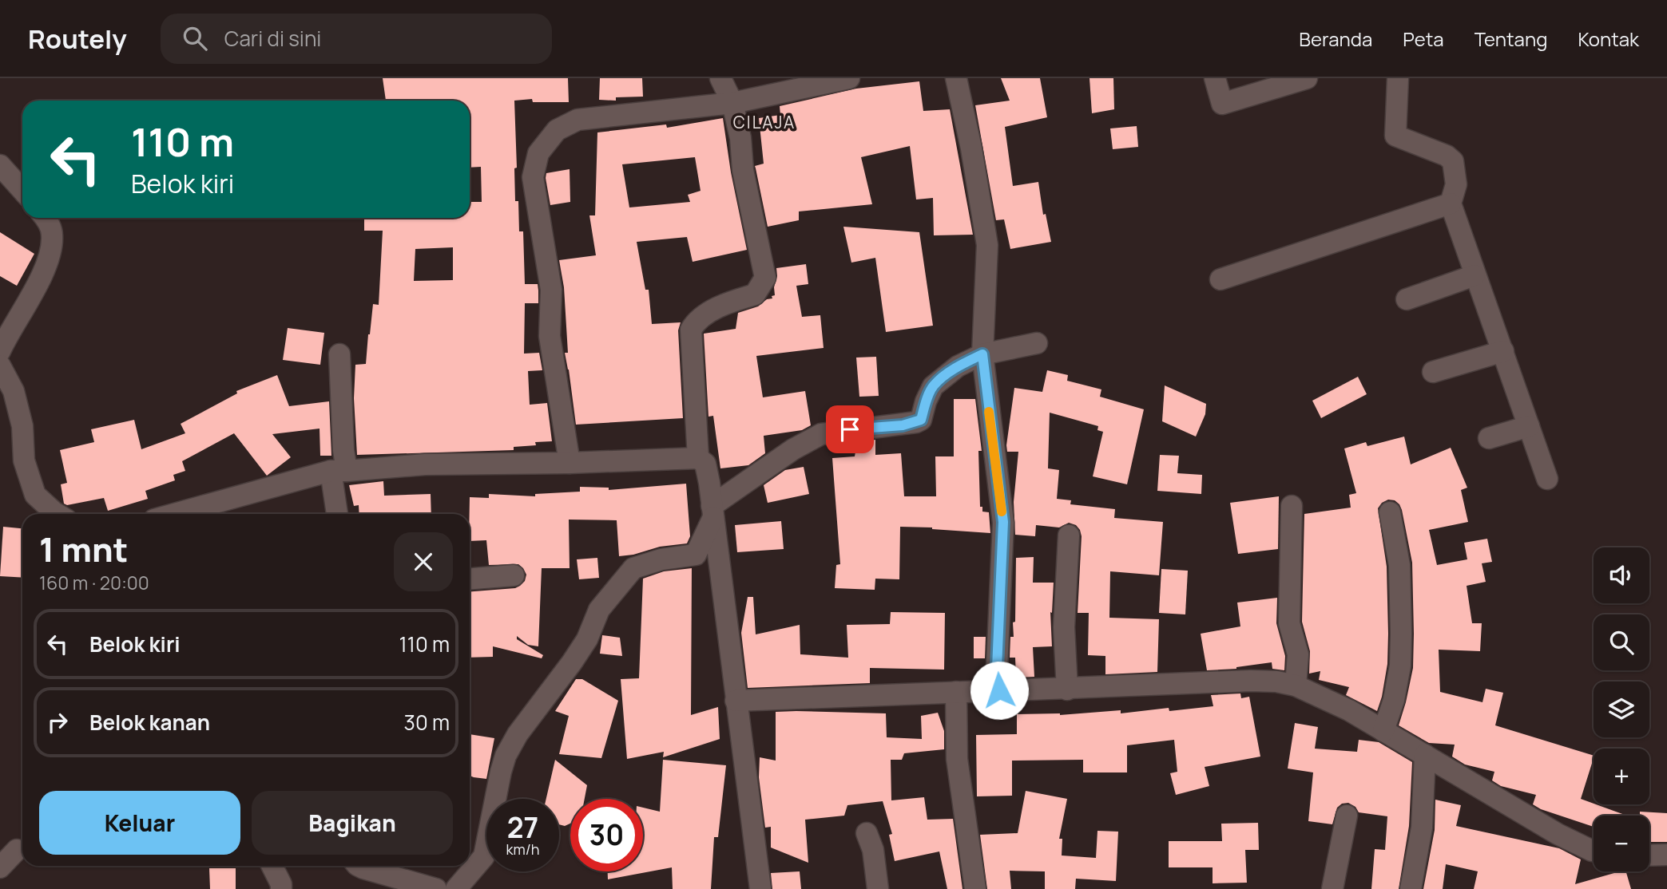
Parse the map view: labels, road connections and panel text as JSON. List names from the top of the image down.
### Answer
{
  "districts": ["CILAJA"],
  "page": {
    "header": "Routely",
    "search": "Cari di sini",
    "nav": [
      "Beranda",
      "Peta",
      "Tentang",
      "Kontak"
    ],
    "turn": ["110 m", "Belok kiri"],
    "heading": ["1 mnt", "160 m · 20:00"],
    "map_buttons": ["+", "−"],
    "list": [
      {
        "name": "Belok kiri",
        "value": "110 m"
      },
      {
        "name": "Belok kanan",
        "value": "30 m"
      }
    ],
    "buttons": ["Keluar", "Bagikan"],
    "speed": "27 km/h",
    "limit": "30"
  }
}
